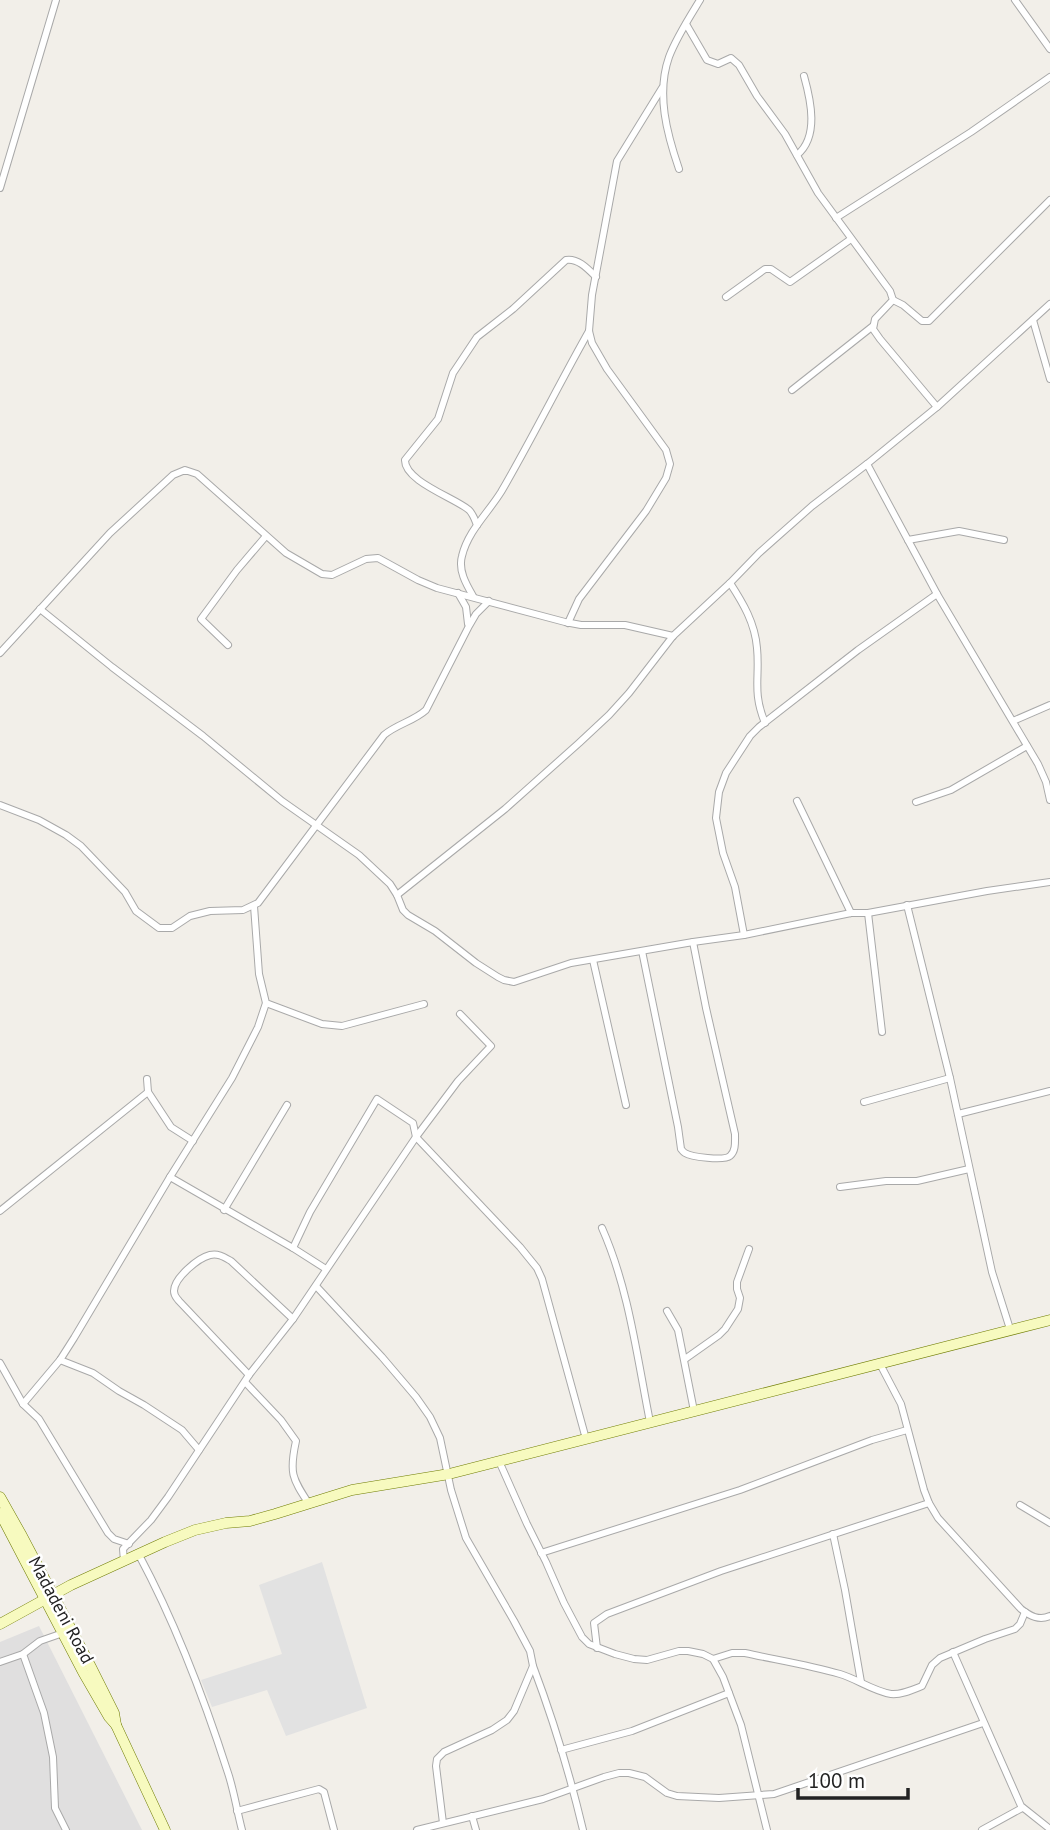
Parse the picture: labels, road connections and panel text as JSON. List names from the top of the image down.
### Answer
{
  "streets": {
    "street": ["Madadeni Road"]
  },
  "scale_bar": "100 m"
}
